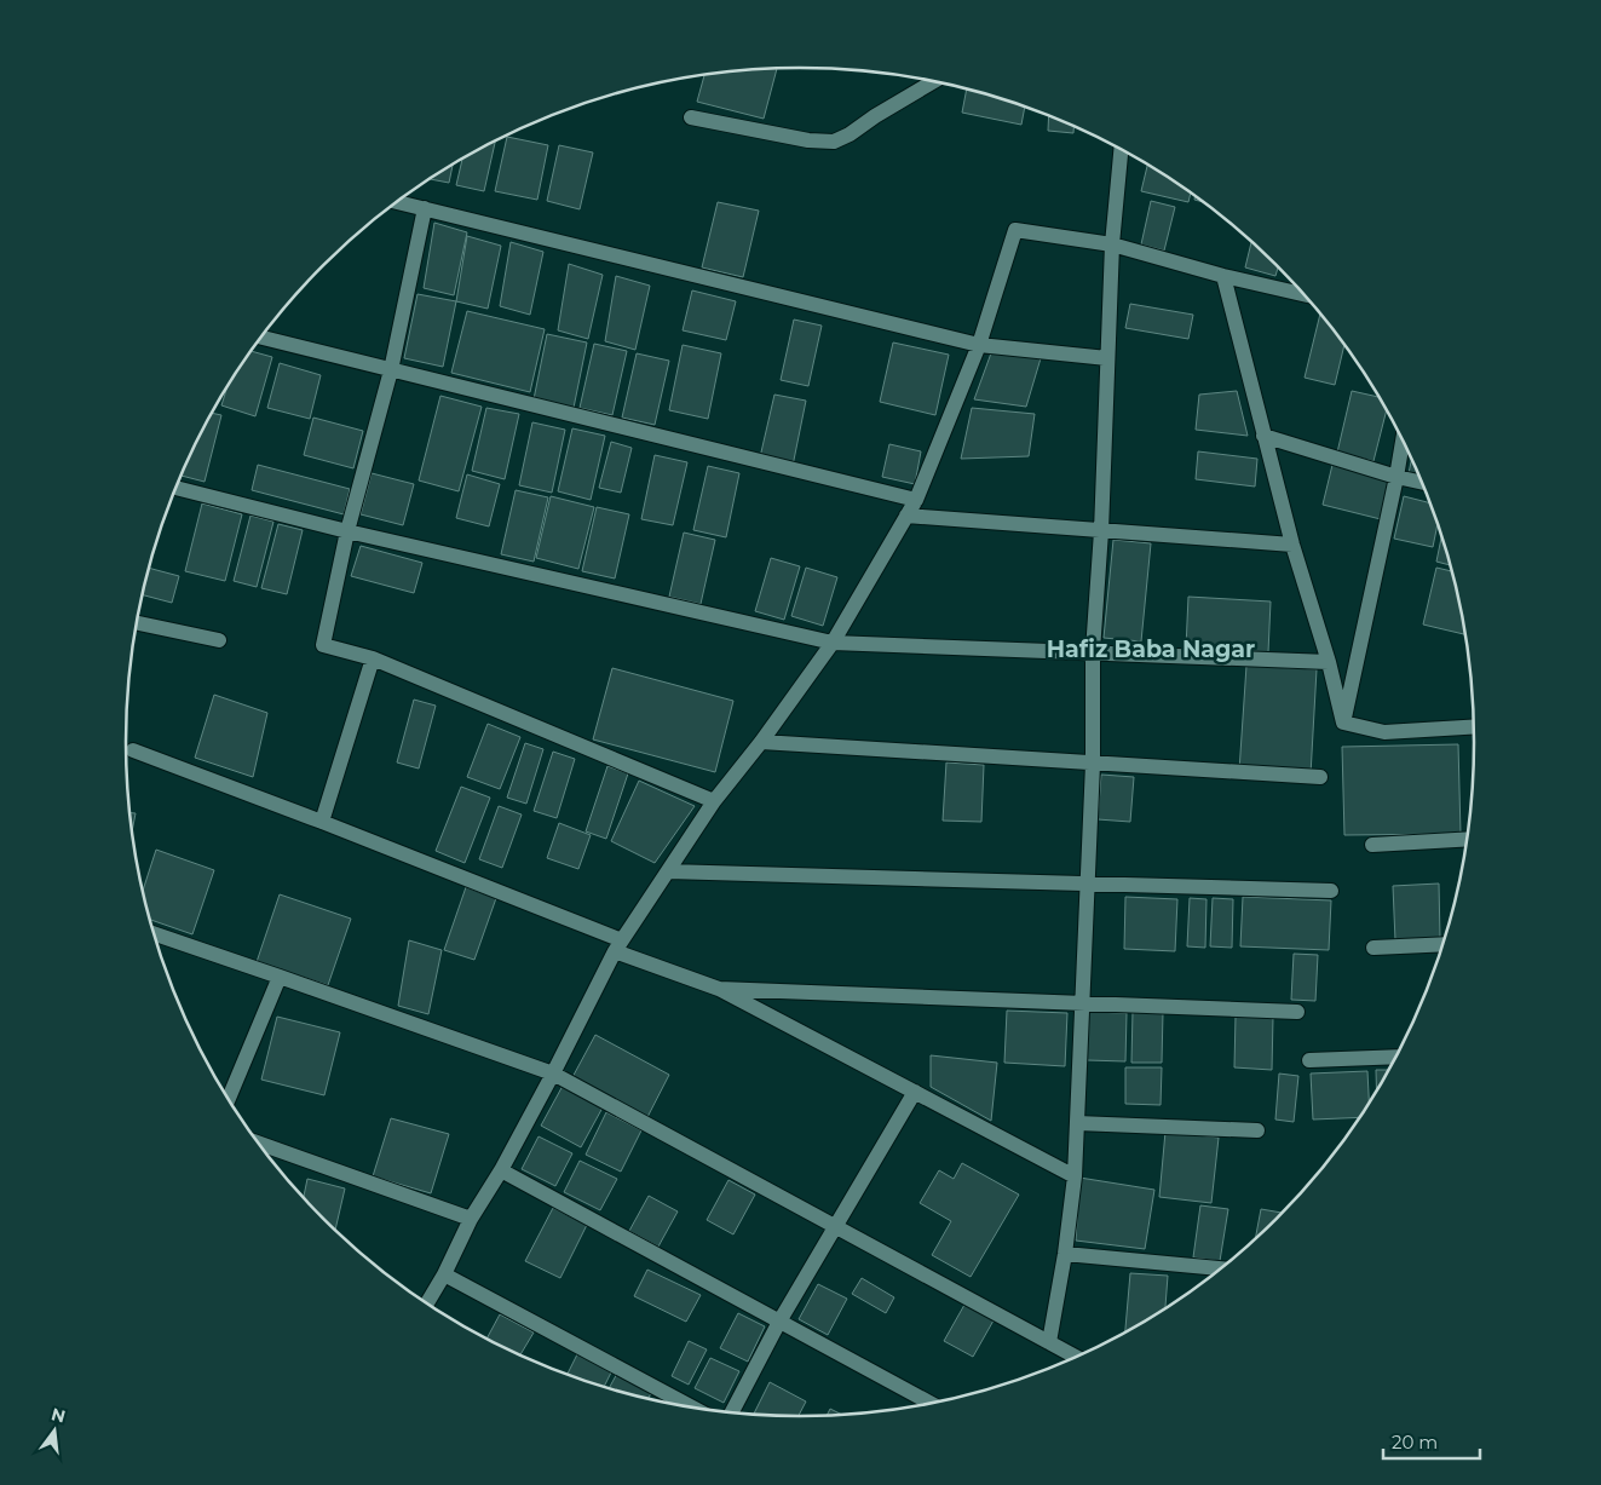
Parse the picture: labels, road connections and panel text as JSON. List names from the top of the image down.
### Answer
{
  "districts": ["Hafiz Baba Nagar"],
  "scale_bar": "20 m",
  "north": "top"
}
